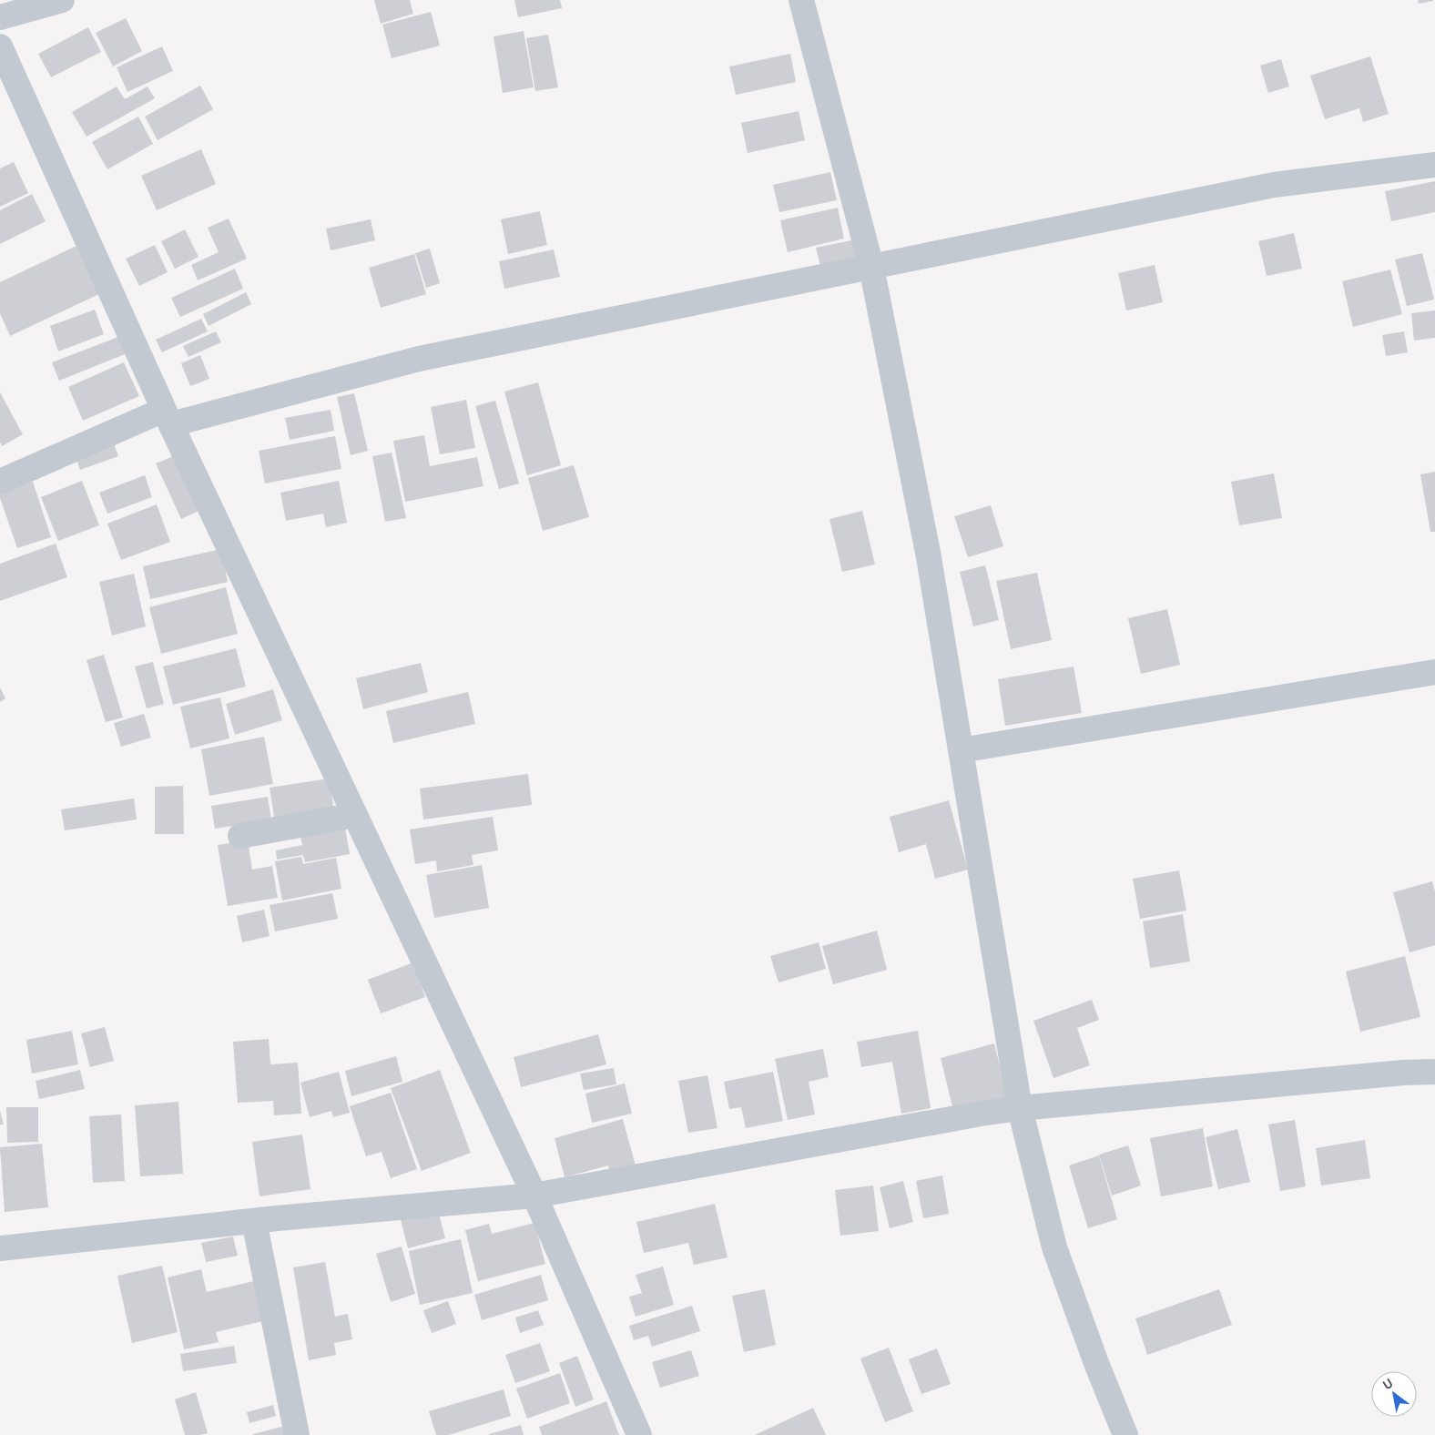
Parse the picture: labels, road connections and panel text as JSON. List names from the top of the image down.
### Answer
{
  "north": "top left"
}
